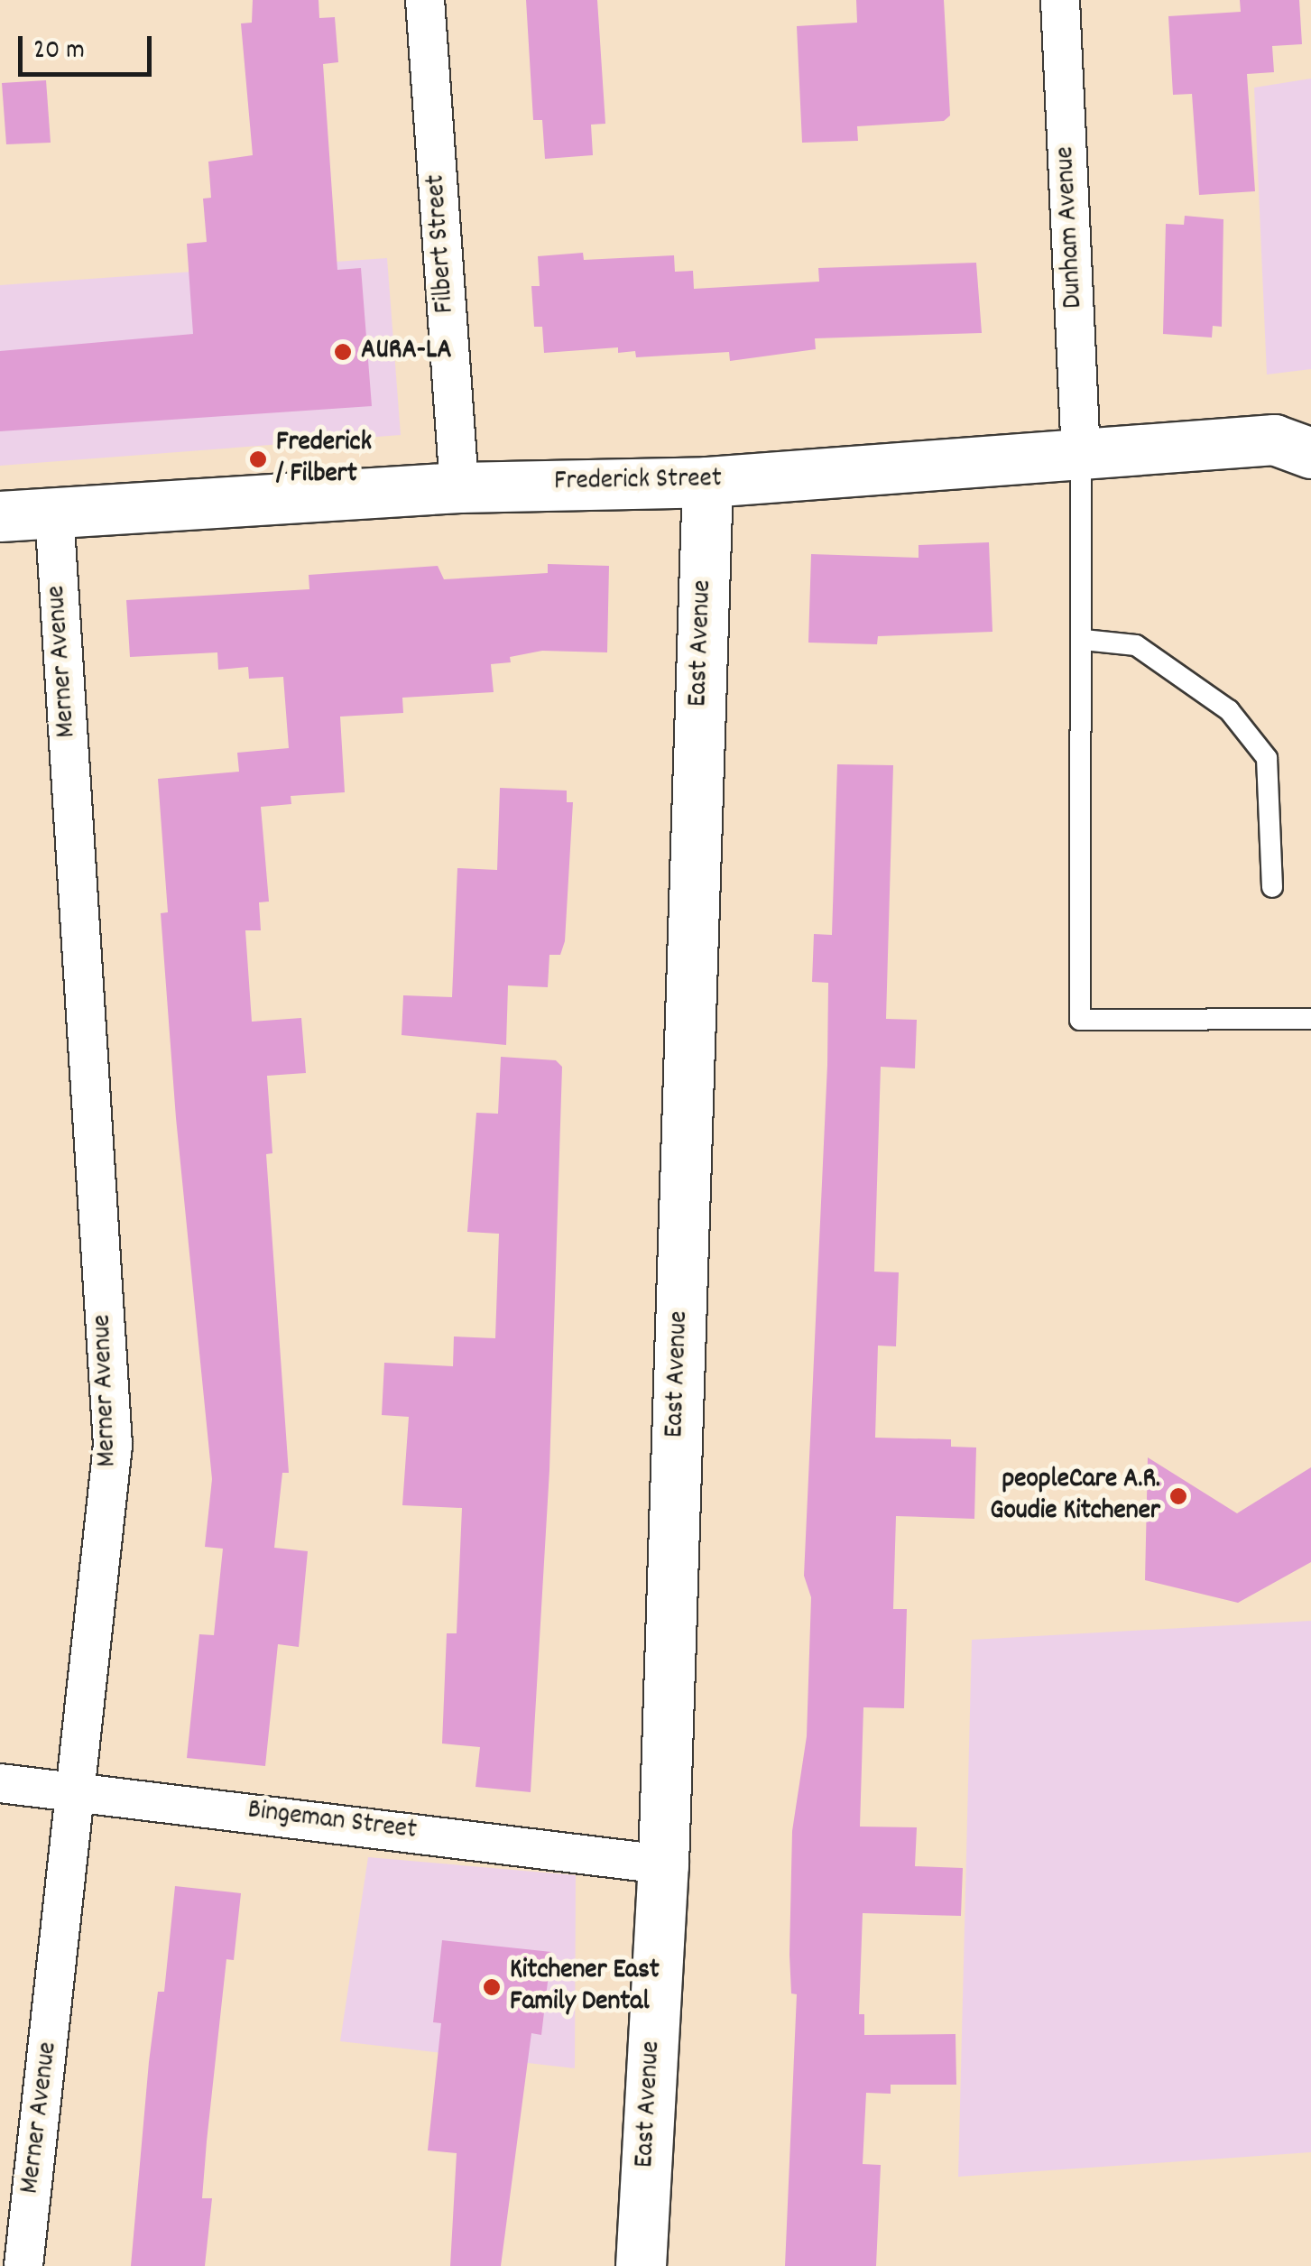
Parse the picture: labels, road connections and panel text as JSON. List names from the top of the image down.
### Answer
{
  "streets": {
    "street": [
      "Dunham Avenue",
      "Filbert Street",
      "Frederick Street",
      "East Avenue",
      "Merner Avenue",
      "Bingeman Street"
    ]
  },
  "crossings": [
    ["Dunham Avenue", "Frederick Street"],
    ["Filbert Street", "Frederick Street"],
    ["Frederick Street", "East Avenue"],
    ["Frederick Street", "Merner Avenue"],
    ["East Avenue", "Bingeman Street"],
    ["Merner Avenue", "Bingeman Street"]
  ],
  "places": [
    "AURA-LA",
    "Frederick / Filbert",
    "peopleCare A.R. Goudie Kitchener",
    "Kitchener East Family Dental"
  ],
  "scale_bar": "20 m"
}
